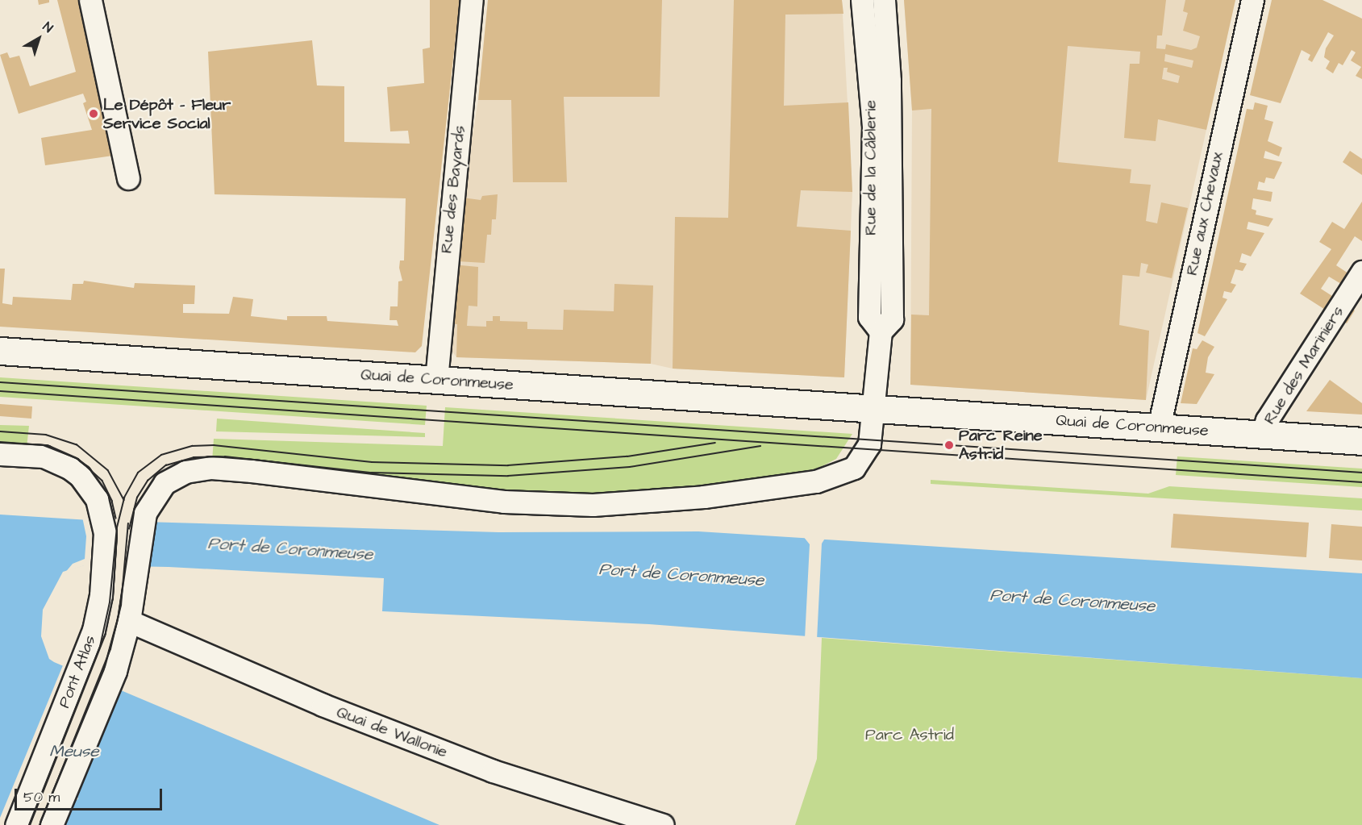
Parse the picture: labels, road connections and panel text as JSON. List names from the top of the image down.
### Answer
{
  "streets": {
    "main road": ["Quai de Coronmeuse"],
    "street": [
      "Rue de la Câblerie",
      "Rue des Bayards",
      "Rue aux Chevaux",
      "Rue des Mariniers",
      "Pont Atlas",
      "Quai de Wallonie"
    ]
  },
  "crossings": [
    ["Rue de la Câblerie", "Quai de Coronmeuse"],
    ["Rue de la Câblerie", "Pont Atlas"],
    ["Rue des Bayards", "Quai de Coronmeuse"],
    ["Rue aux Chevaux", "Quai de Coronmeuse"],
    ["Rue des Mariniers", "Quai de Coronmeuse"],
    ["Quai de Coronmeuse", "Pont Atlas"],
    ["Pont Atlas", "Quai de Wallonie"]
  ],
  "water": ["Port de Coronmeuse", "Meuse"],
  "parks": ["Parc Astrid"],
  "places": ["Le Dépôt - Fleur Service Social", "Parc Reine Astrid"],
  "scale_bar": "50 m",
  "north": "top right"
}
